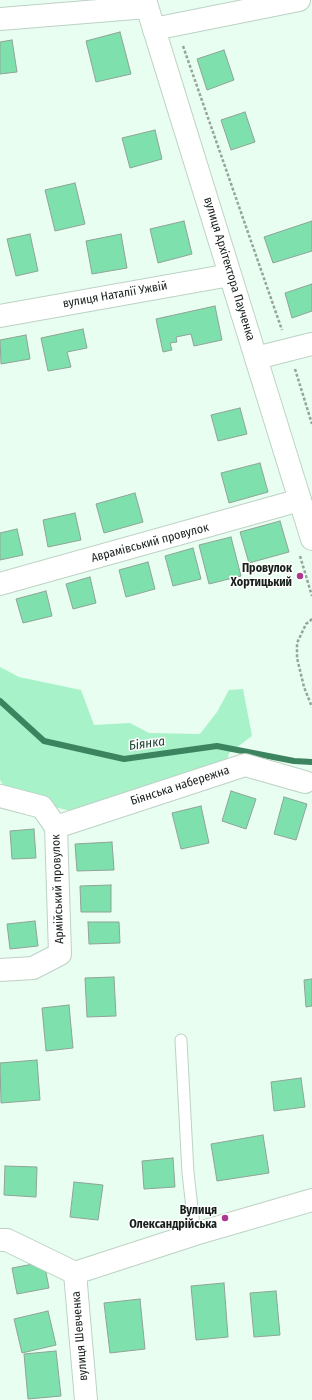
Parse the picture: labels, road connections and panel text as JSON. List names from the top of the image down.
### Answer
{
  "streets": {
    "street": [
      "вулиця Архітектора Паученка",
      "вулиця Наталії Ужвій",
      "Аврамівський провулок",
      "Біянська набережна",
      "Армійський провулок",
      "вулиця Шевченка"
    ]
  },
  "crossings": [
    ["вулиця Архітектора Паученка", "вулиця Наталії Ужвій"],
    ["вулиця Архітектора Паученка", "Аврамівський провулок"],
    ["Біянська набережна", "Армійський провулок"]
  ],
  "water": ["Біянка"],
  "places": ["Провулок Хортицький", "Вулиця Олександрійська"]
}
